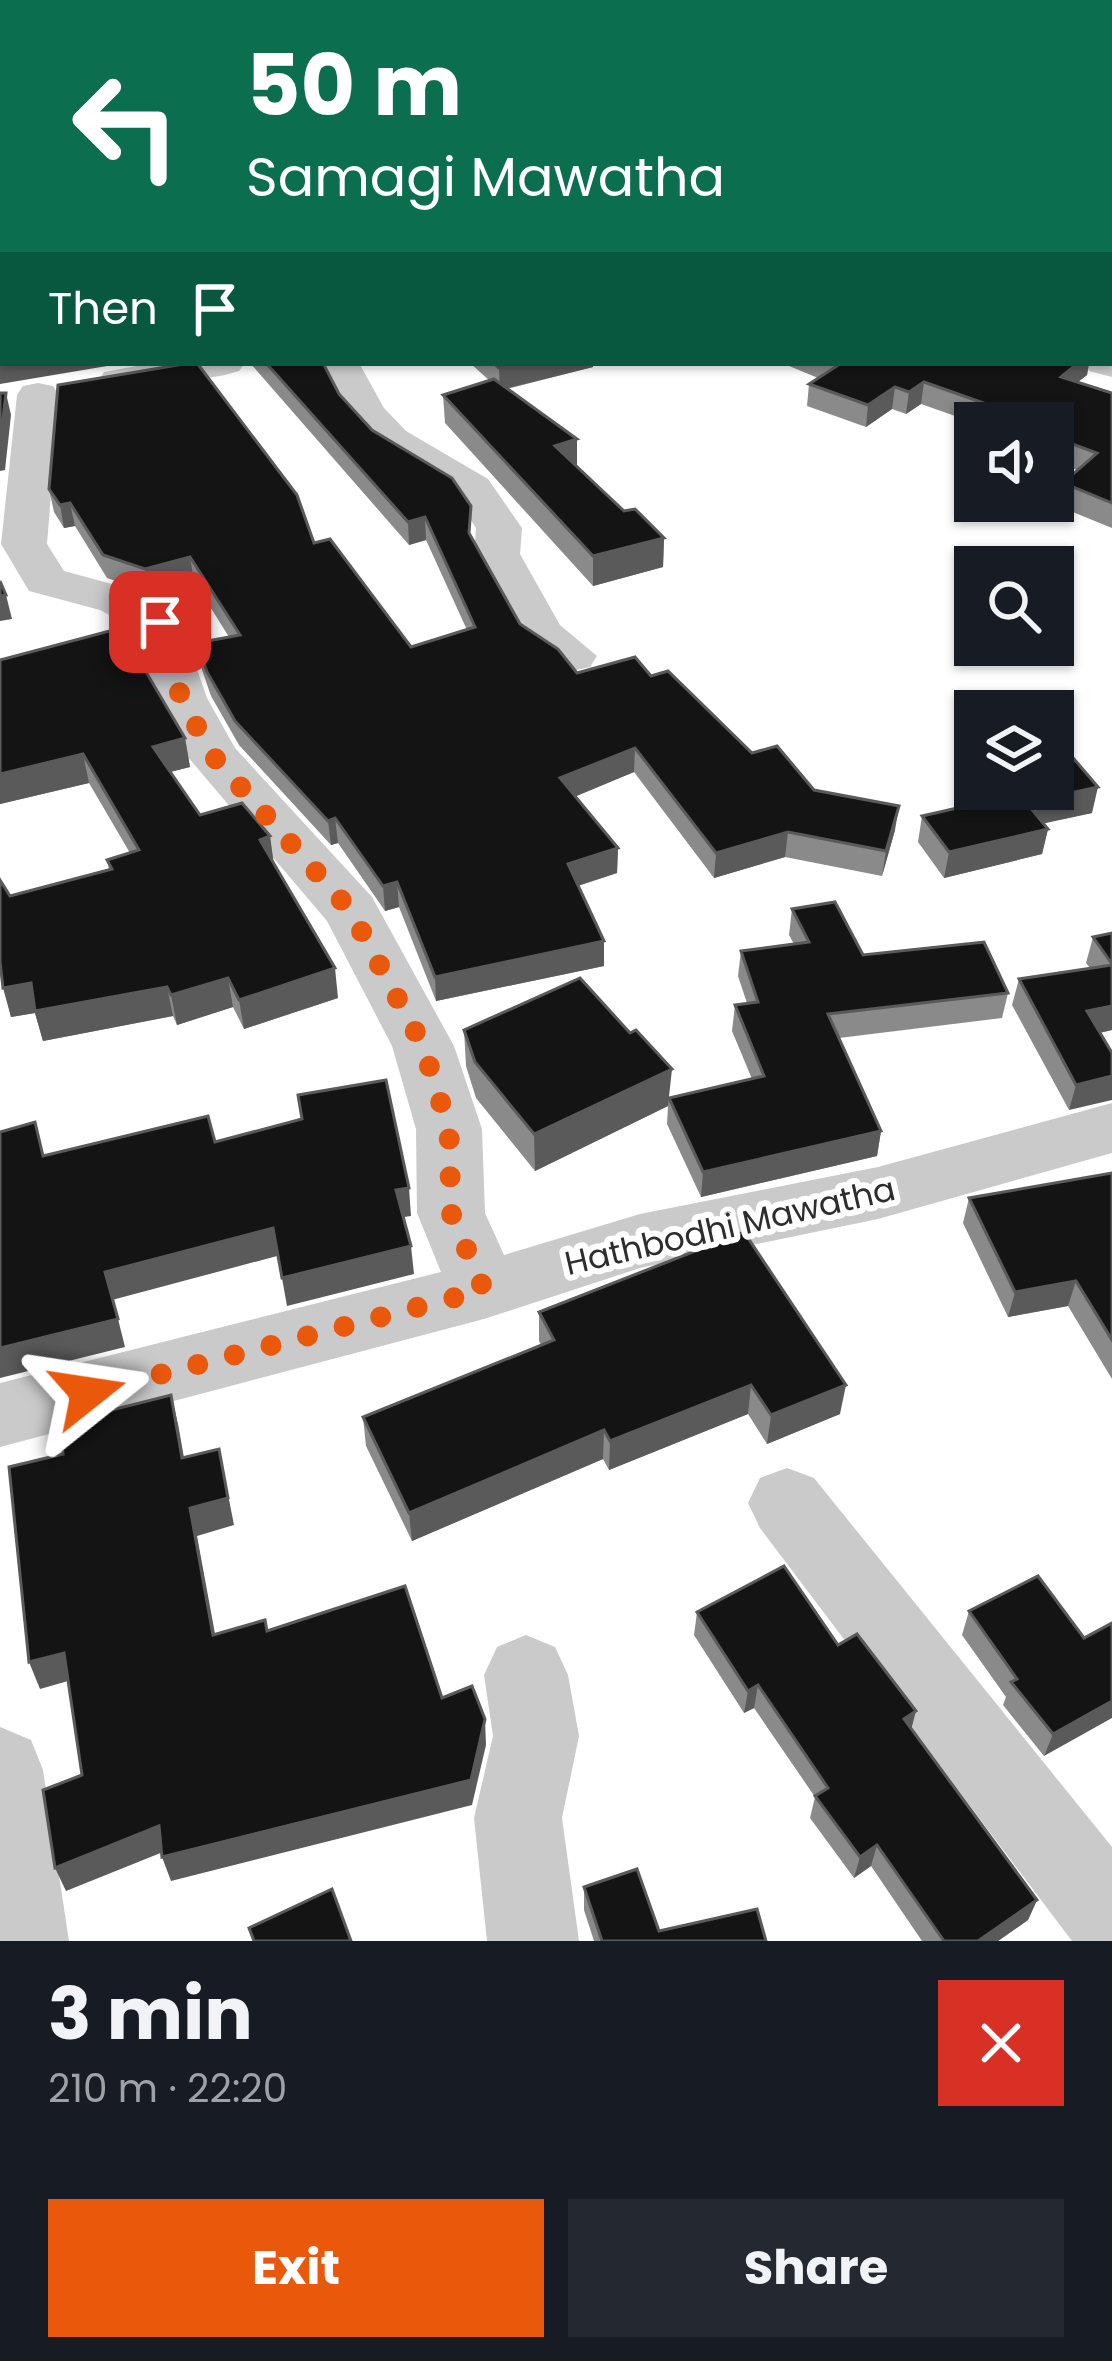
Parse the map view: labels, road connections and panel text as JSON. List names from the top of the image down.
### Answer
{
  "streets": {
    "street": ["Hathbodhi Mawatha"]
  },
  "page": {
    "turn": ["50 m", "Samagi Mawatha"],
    "then": "Then",
    "heading": ["3 min", "210 m · 22:20"],
    "buttons": ["Exit", "Share"]
  }
}
